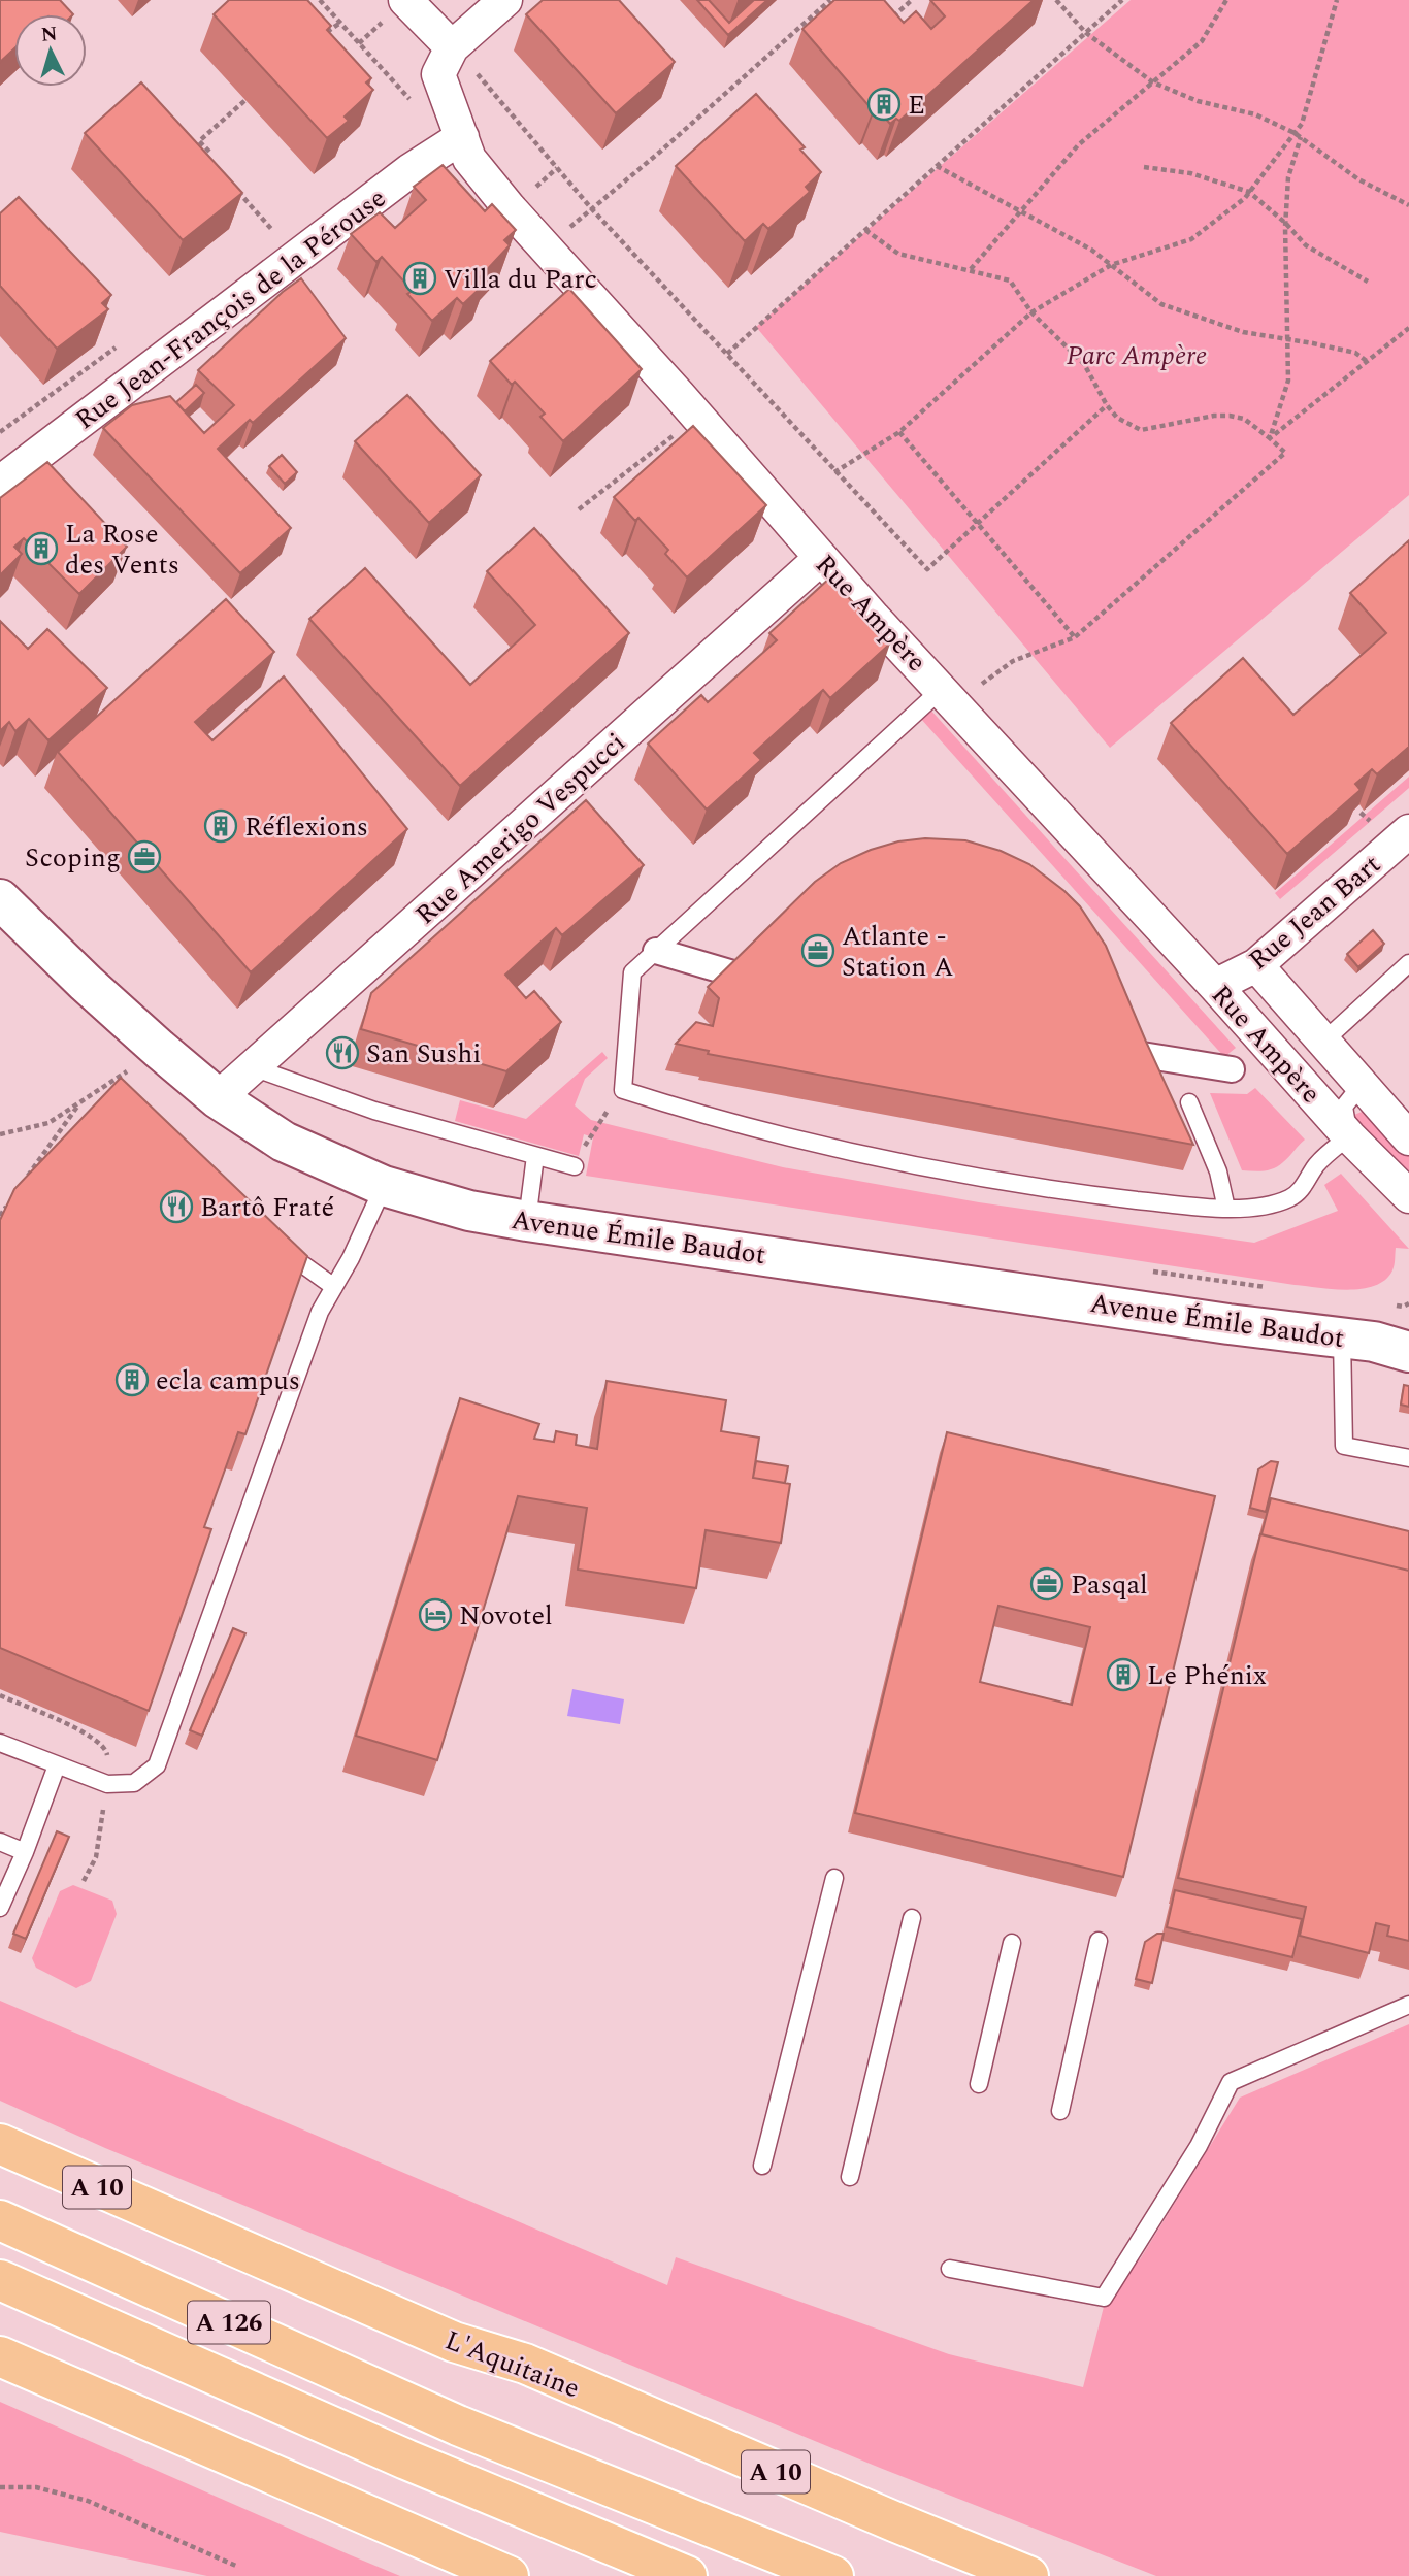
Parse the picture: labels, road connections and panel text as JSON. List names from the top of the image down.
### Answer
{
  "streets": {
    "highway": ["A 10", "A 126", "L'Aquitaine"],
    "street": [
      "Rue Jean-François de la Pérouse",
      "Rue Ampère",
      "Rue Amerigo Vespucci",
      "Rue Jean Bart",
      "Avenue Émile Baudot"
    ]
  },
  "crossings": [
    ["Rue Jean-François de la Pérouse", "Rue Ampère"],
    ["Rue Ampère", "Rue Amerigo Vespucci"],
    ["Rue Ampère", "Rue Jean Bart"],
    ["Rue Amerigo Vespucci", "Avenue Émile Baudot"]
  ],
  "parks": ["Parc Ampère"],
  "places": {
    "building": [
      "E",
      "Villa du Parc",
      "La Rose des Vents",
      "Réflexions",
      "ecla campus",
      "Le Phénix"
    ],
    "office": ["Scoping", "Atlante - Station A", "Pasqal"],
    "restaurant": ["San Sushi", "Bartô Fraté"],
    "hotel": ["Novotel"]
  },
  "north": "top"
}
